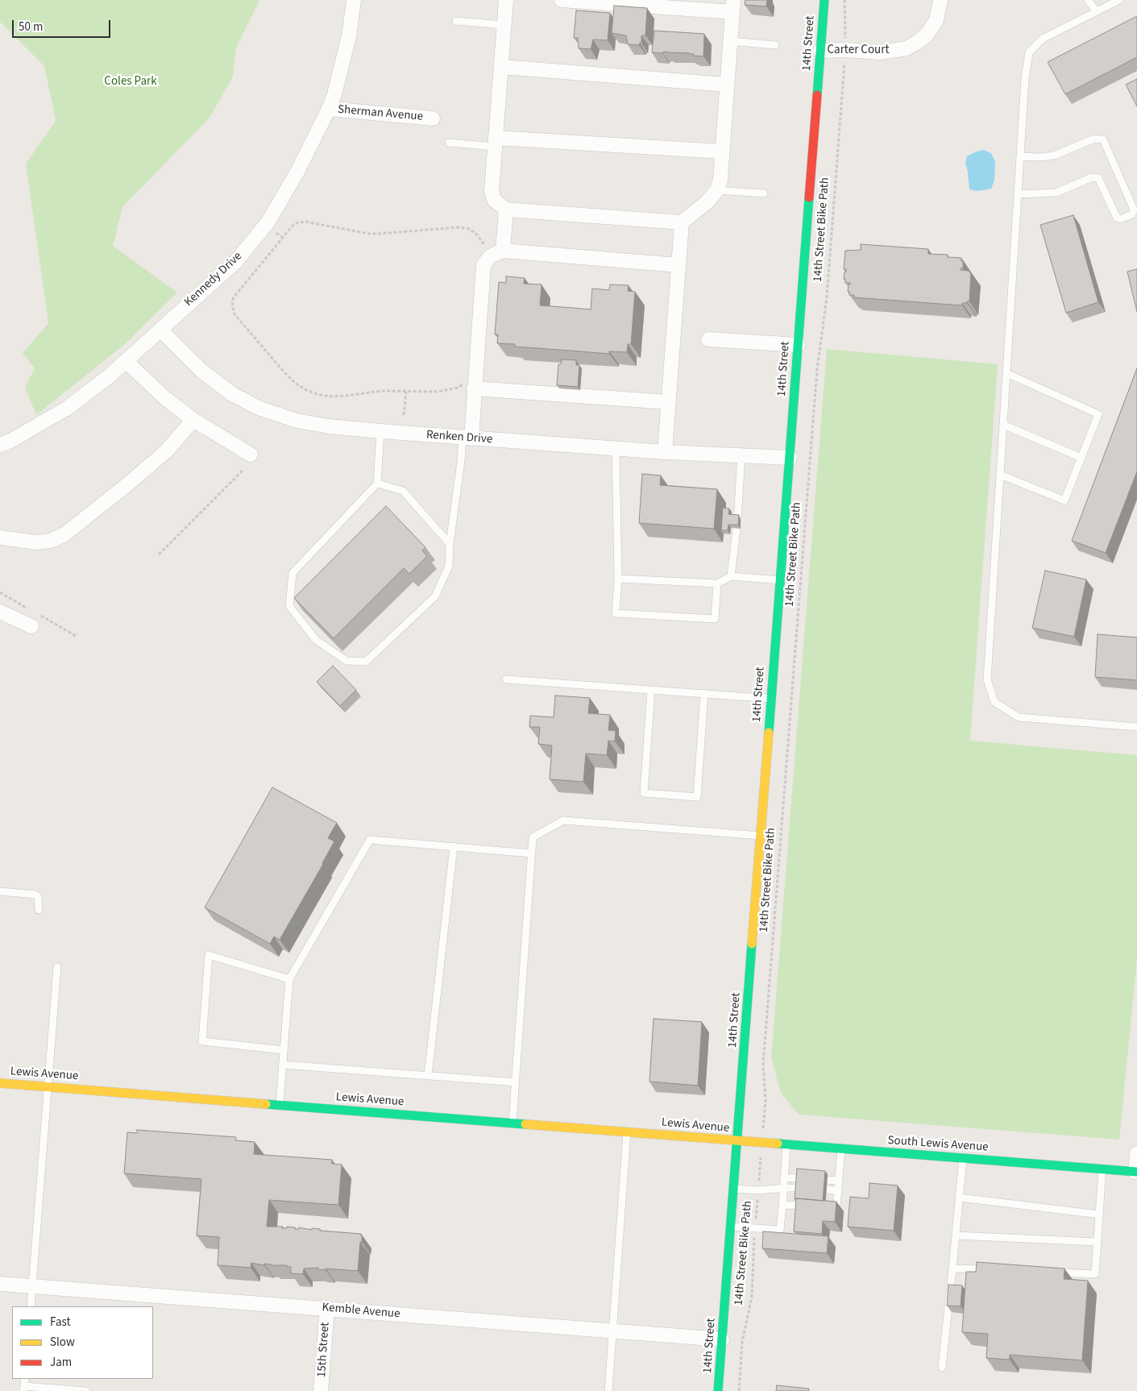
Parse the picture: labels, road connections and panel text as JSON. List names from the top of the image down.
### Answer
{
  "streets": {
    "street": [
      "14th Street",
      "Carter Court",
      "Sherman Avenue",
      "Kennedy Drive",
      "Renken Drive",
      "Lewis Avenue",
      "South Lewis Avenue",
      "Kemble Avenue",
      "15th Street"
    ],
    "path": ["14th Street Bike Path"]
  },
  "crossings": [
    ["14th Street", "Carter Court"],
    ["14th Street", "Renken Drive"],
    ["14th Street", "Lewis Avenue"],
    ["14th Street", "South Lewis Avenue"],
    ["14th Street", "Kemble Avenue"],
    ["Carter Court", "14th Street Bike Path"],
    ["Sherman Avenue", "Kennedy Drive"],
    ["Kennedy Drive", "Renken Drive"],
    ["Lewis Avenue", "South Lewis Avenue"],
    ["Kemble Avenue", "15th Street"]
  ],
  "parks": ["Coles Park"],
  "legend": ["Fast", "Slow", "Jam"],
  "scale_bar": "50 m"
}
